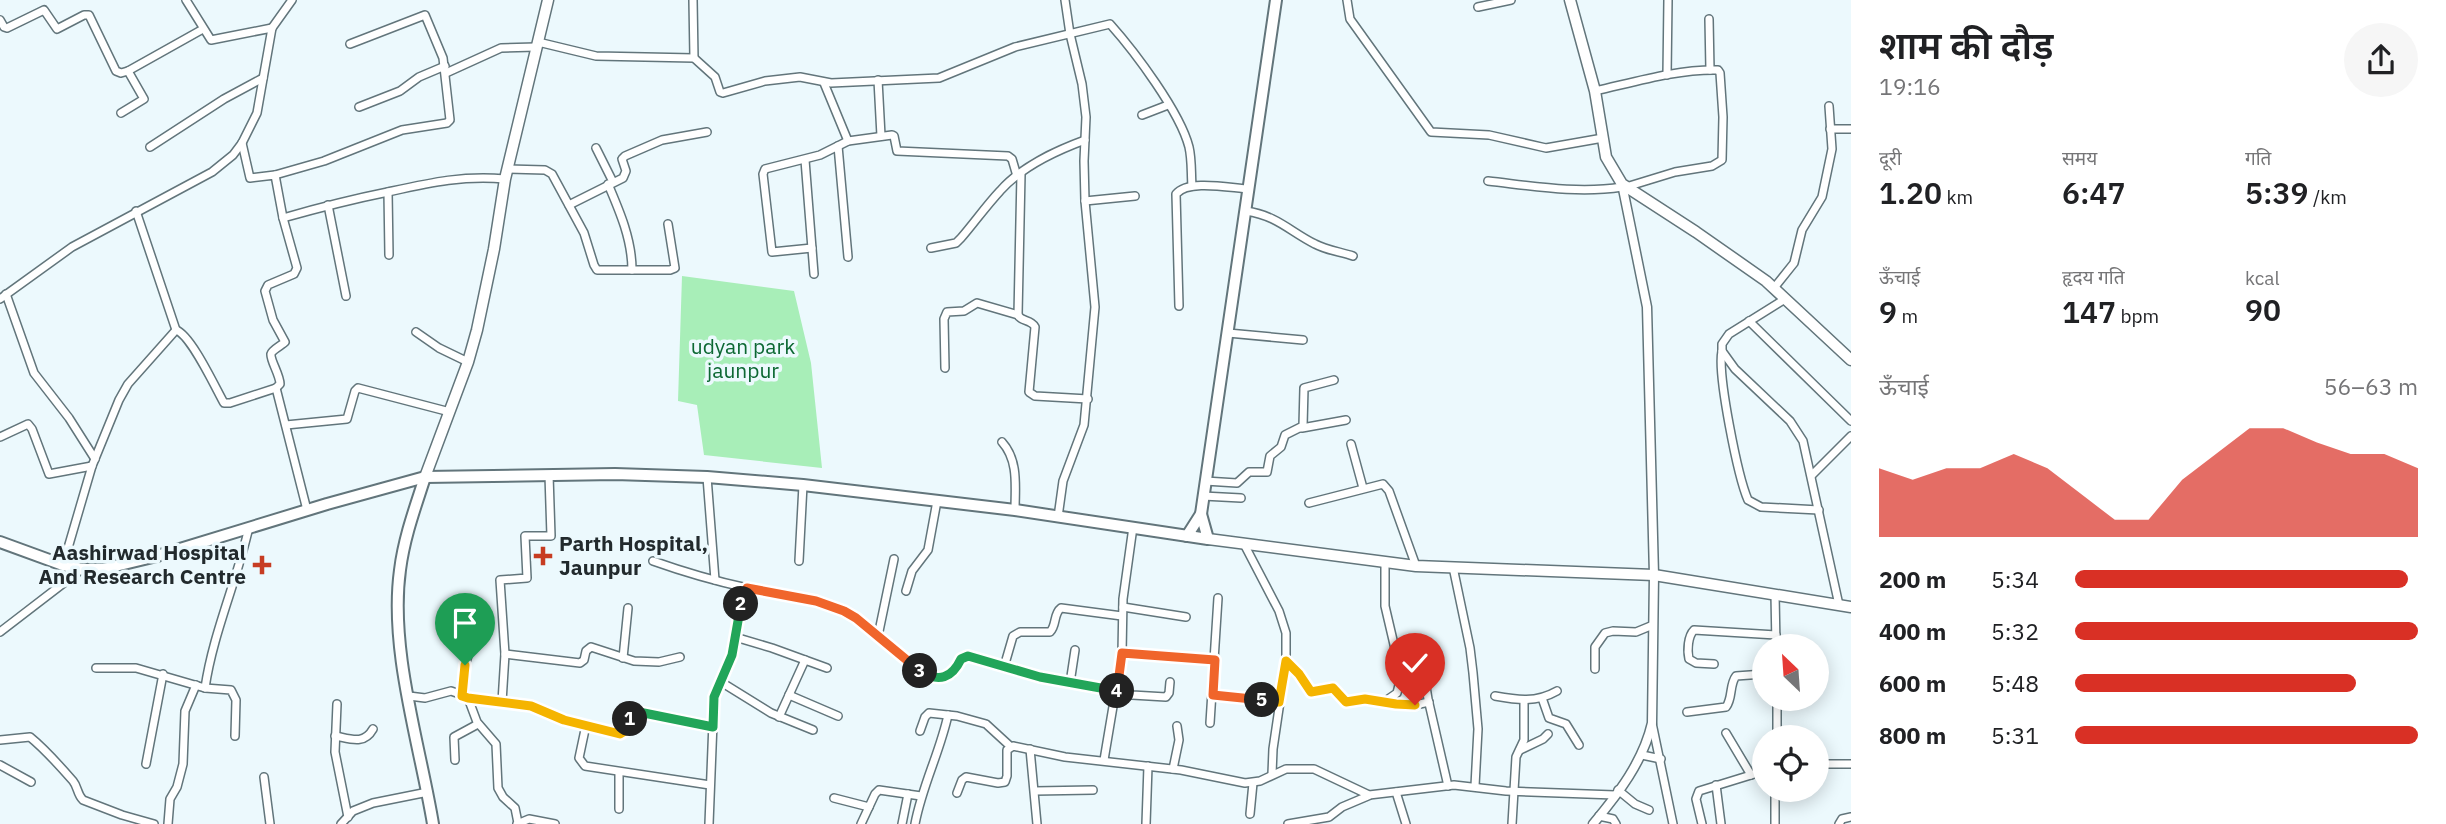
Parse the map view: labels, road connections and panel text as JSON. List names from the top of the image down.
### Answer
{
  "parks": ["udyan park jaunpur"],
  "places": {
    "health": ["Parth Hospital, Jaunpur", "Aashirwad Hospital And Research Centre"]
  },
  "north": "top left",
  "page": {
    "heading": ["शाम की दौड़", "19:16"],
    "stats": [
      ["दूरी", "1.20 km"],
      ["समय", "6:47"],
      ["गति", "5:39 /km"],
      ["ऊँचाई", "9 m"],
      ["हृदय गति", "147 bpm"],
      ["kcal", "90"]
    ],
    "chart": ["ऊँचाई", "56–63 m"],
    "list": [
      {
        "name": "200 m",
        "note": "5:34"
      },
      {
        "name": "400 m",
        "note": "5:32"
      },
      {
        "name": "600 m",
        "note": "5:48"
      },
      {
        "name": "800 m",
        "note": "5:31"
      }
    ],
    "pins": [
      "2",
      "3",
      "4",
      "5",
      "1"
    ]
  }
}
